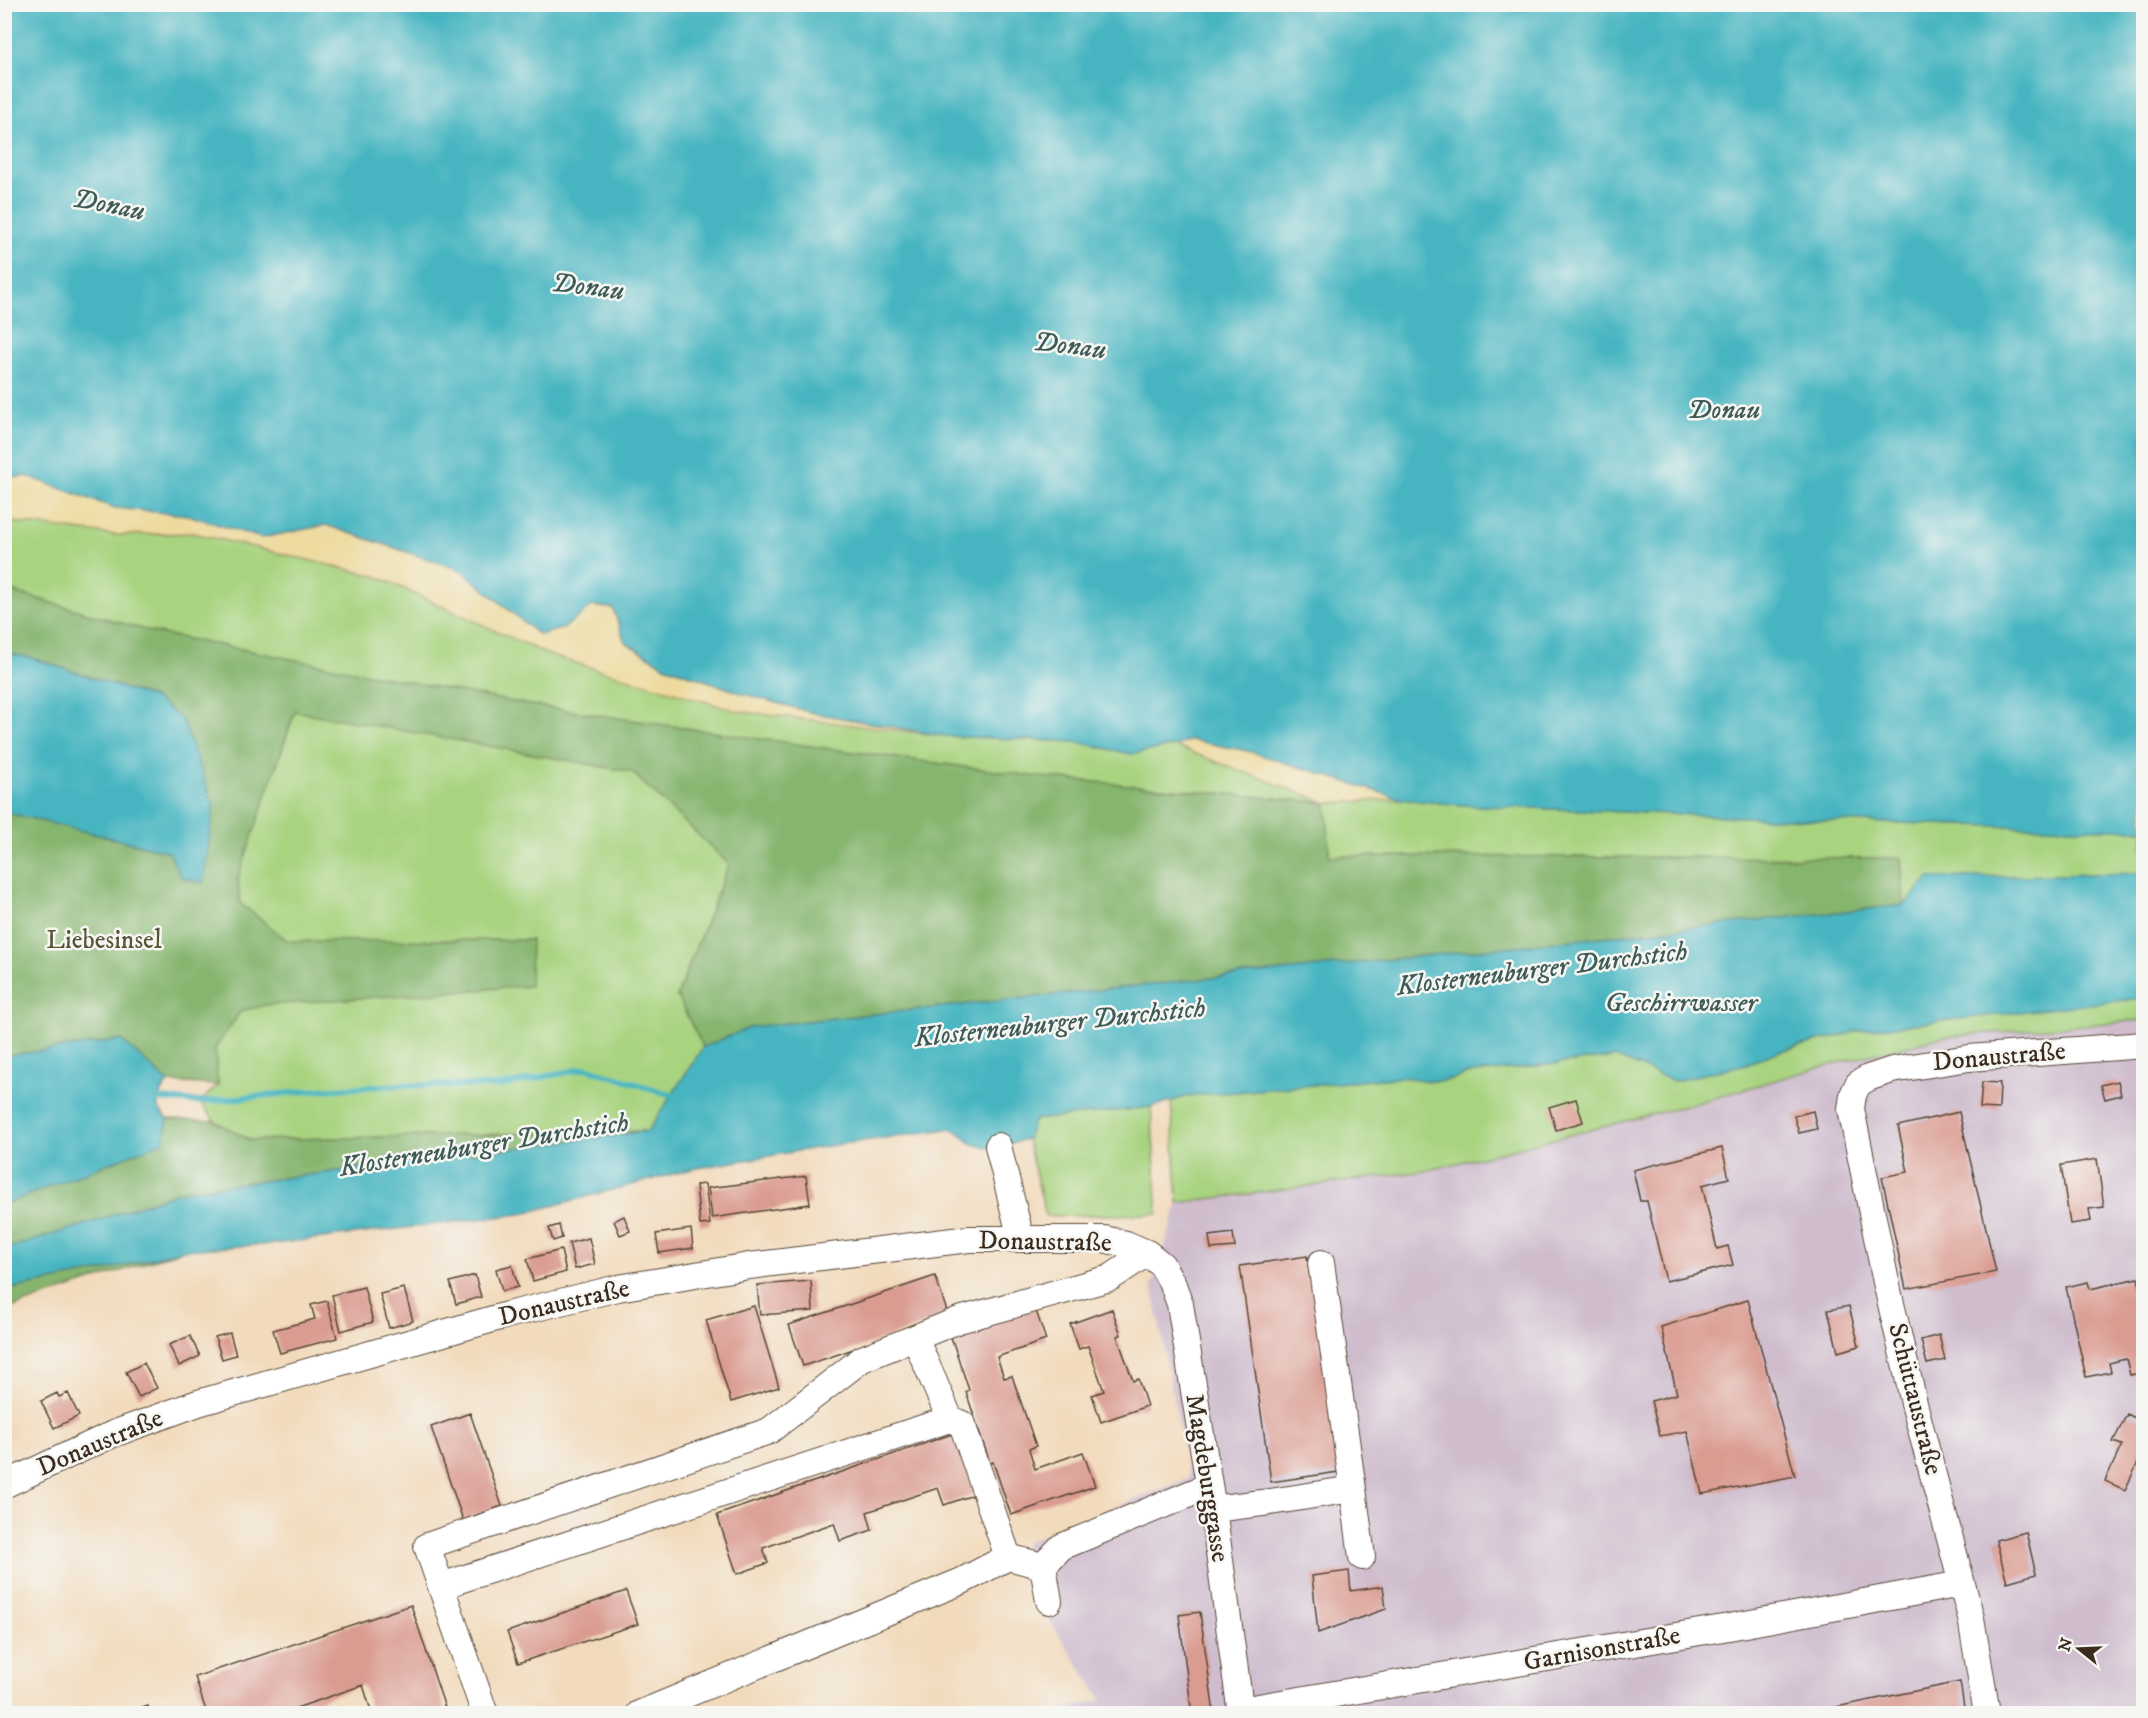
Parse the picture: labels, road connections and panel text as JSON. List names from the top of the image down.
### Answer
{
  "streets": {
    "street": [
      "Donaustraße",
      "Schüttaustraße",
      "Magdeburggasse",
      "Garnisonstraße"
    ]
  },
  "crossings": [
    ["Donaustraße", "Schüttaustraße"],
    ["Donaustraße", "Magdeburggasse"],
    ["Schüttaustraße", "Garnisonstraße"],
    ["Magdeburggasse", "Garnisonstraße"]
  ],
  "water": ["Donau", "Klosterneuburger Durchstich", "Geschirrwasser"],
  "parks": ["Liebesinsel"],
  "north": "left"
}
